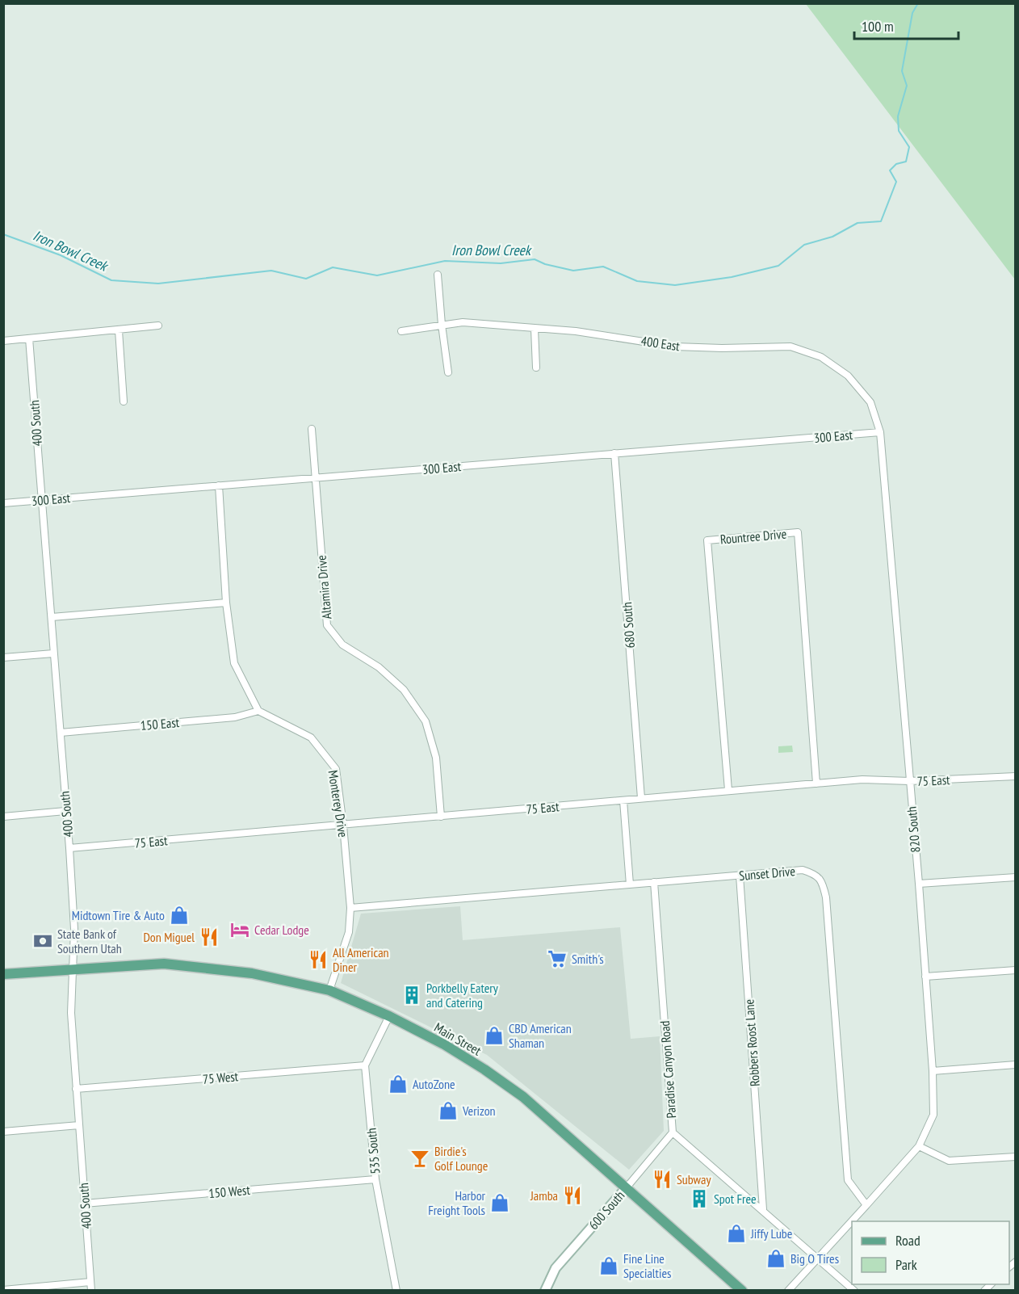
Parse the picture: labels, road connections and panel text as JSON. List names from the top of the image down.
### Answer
{
  "streets": {
    "main road": ["Main Street", "600 South"],
    "street": [
      "400 East",
      "400 South",
      "300 East",
      "Rountree Drive",
      "Altamira Drive",
      "680 South",
      "150 East",
      "75 East",
      "Monterey Drive",
      "820 South",
      "Sunset Drive",
      "Robbers Roost Lane",
      "Paradise Canyon Road",
      "75 West",
      "535 South",
      "150 West"
    ]
  },
  "crossings": [
    ["400 East", "300 East"],
    ["400 East", "820 South"],
    ["400 South", "300 East"],
    ["400 South", "150 East"],
    ["400 South", "75 East"],
    ["400 South", "Main Street"],
    ["400 South", "75 West"],
    ["400 South", "150 West"],
    ["300 East", "Altamira Drive"],
    ["300 East", "680 South"],
    ["300 East", "820 South"],
    ["Rountree Drive", "75 East"],
    ["Altamira Drive", "75 East"],
    ["680 South", "75 East"],
    ["150 East", "Monterey Drive"],
    ["75 East", "Monterey Drive"],
    ["75 East", "820 South"],
    ["Monterey Drive", "Sunset Drive"],
    ["Monterey Drive", "Main Street"],
    ["820 South", "Sunset Drive"],
    ["Sunset Drive", "Robbers Roost Lane"],
    ["Sunset Drive", "Paradise Canyon Road"],
    ["Main Street", "600 South"],
    ["Robbers Roost Lane", "Paradise Canyon Road"],
    ["Paradise Canyon Road", "600 South"],
    ["75 West", "535 South"],
    ["535 South", "150 West"]
  ],
  "water": ["Iron Bowl Creek"],
  "places": {
    "shop": [
      "Midtown Tire & Auto",
      "CBD American Shaman",
      "AutoZone",
      "Verizon",
      "Harbor Freight Tools",
      "Jiffy Lube",
      "Big O Tires",
      "Fine Line Specialties"
    ],
    "hotel": ["Cedar Lodge"],
    "restaurant": [
      "Don Miguel",
      "All American Diner",
      "Subway",
      "Jamba"
    ],
    "bank": ["State Bank of Southern Utah"],
    "supermarket": ["Smith's"],
    "building": ["Porkbelly Eatery and Catering", "Spot Free"],
    "bar": ["Birdie's Golf Lounge"]
  },
  "legend": ["Road", "Park"],
  "scale_bar": "100 m"
}
